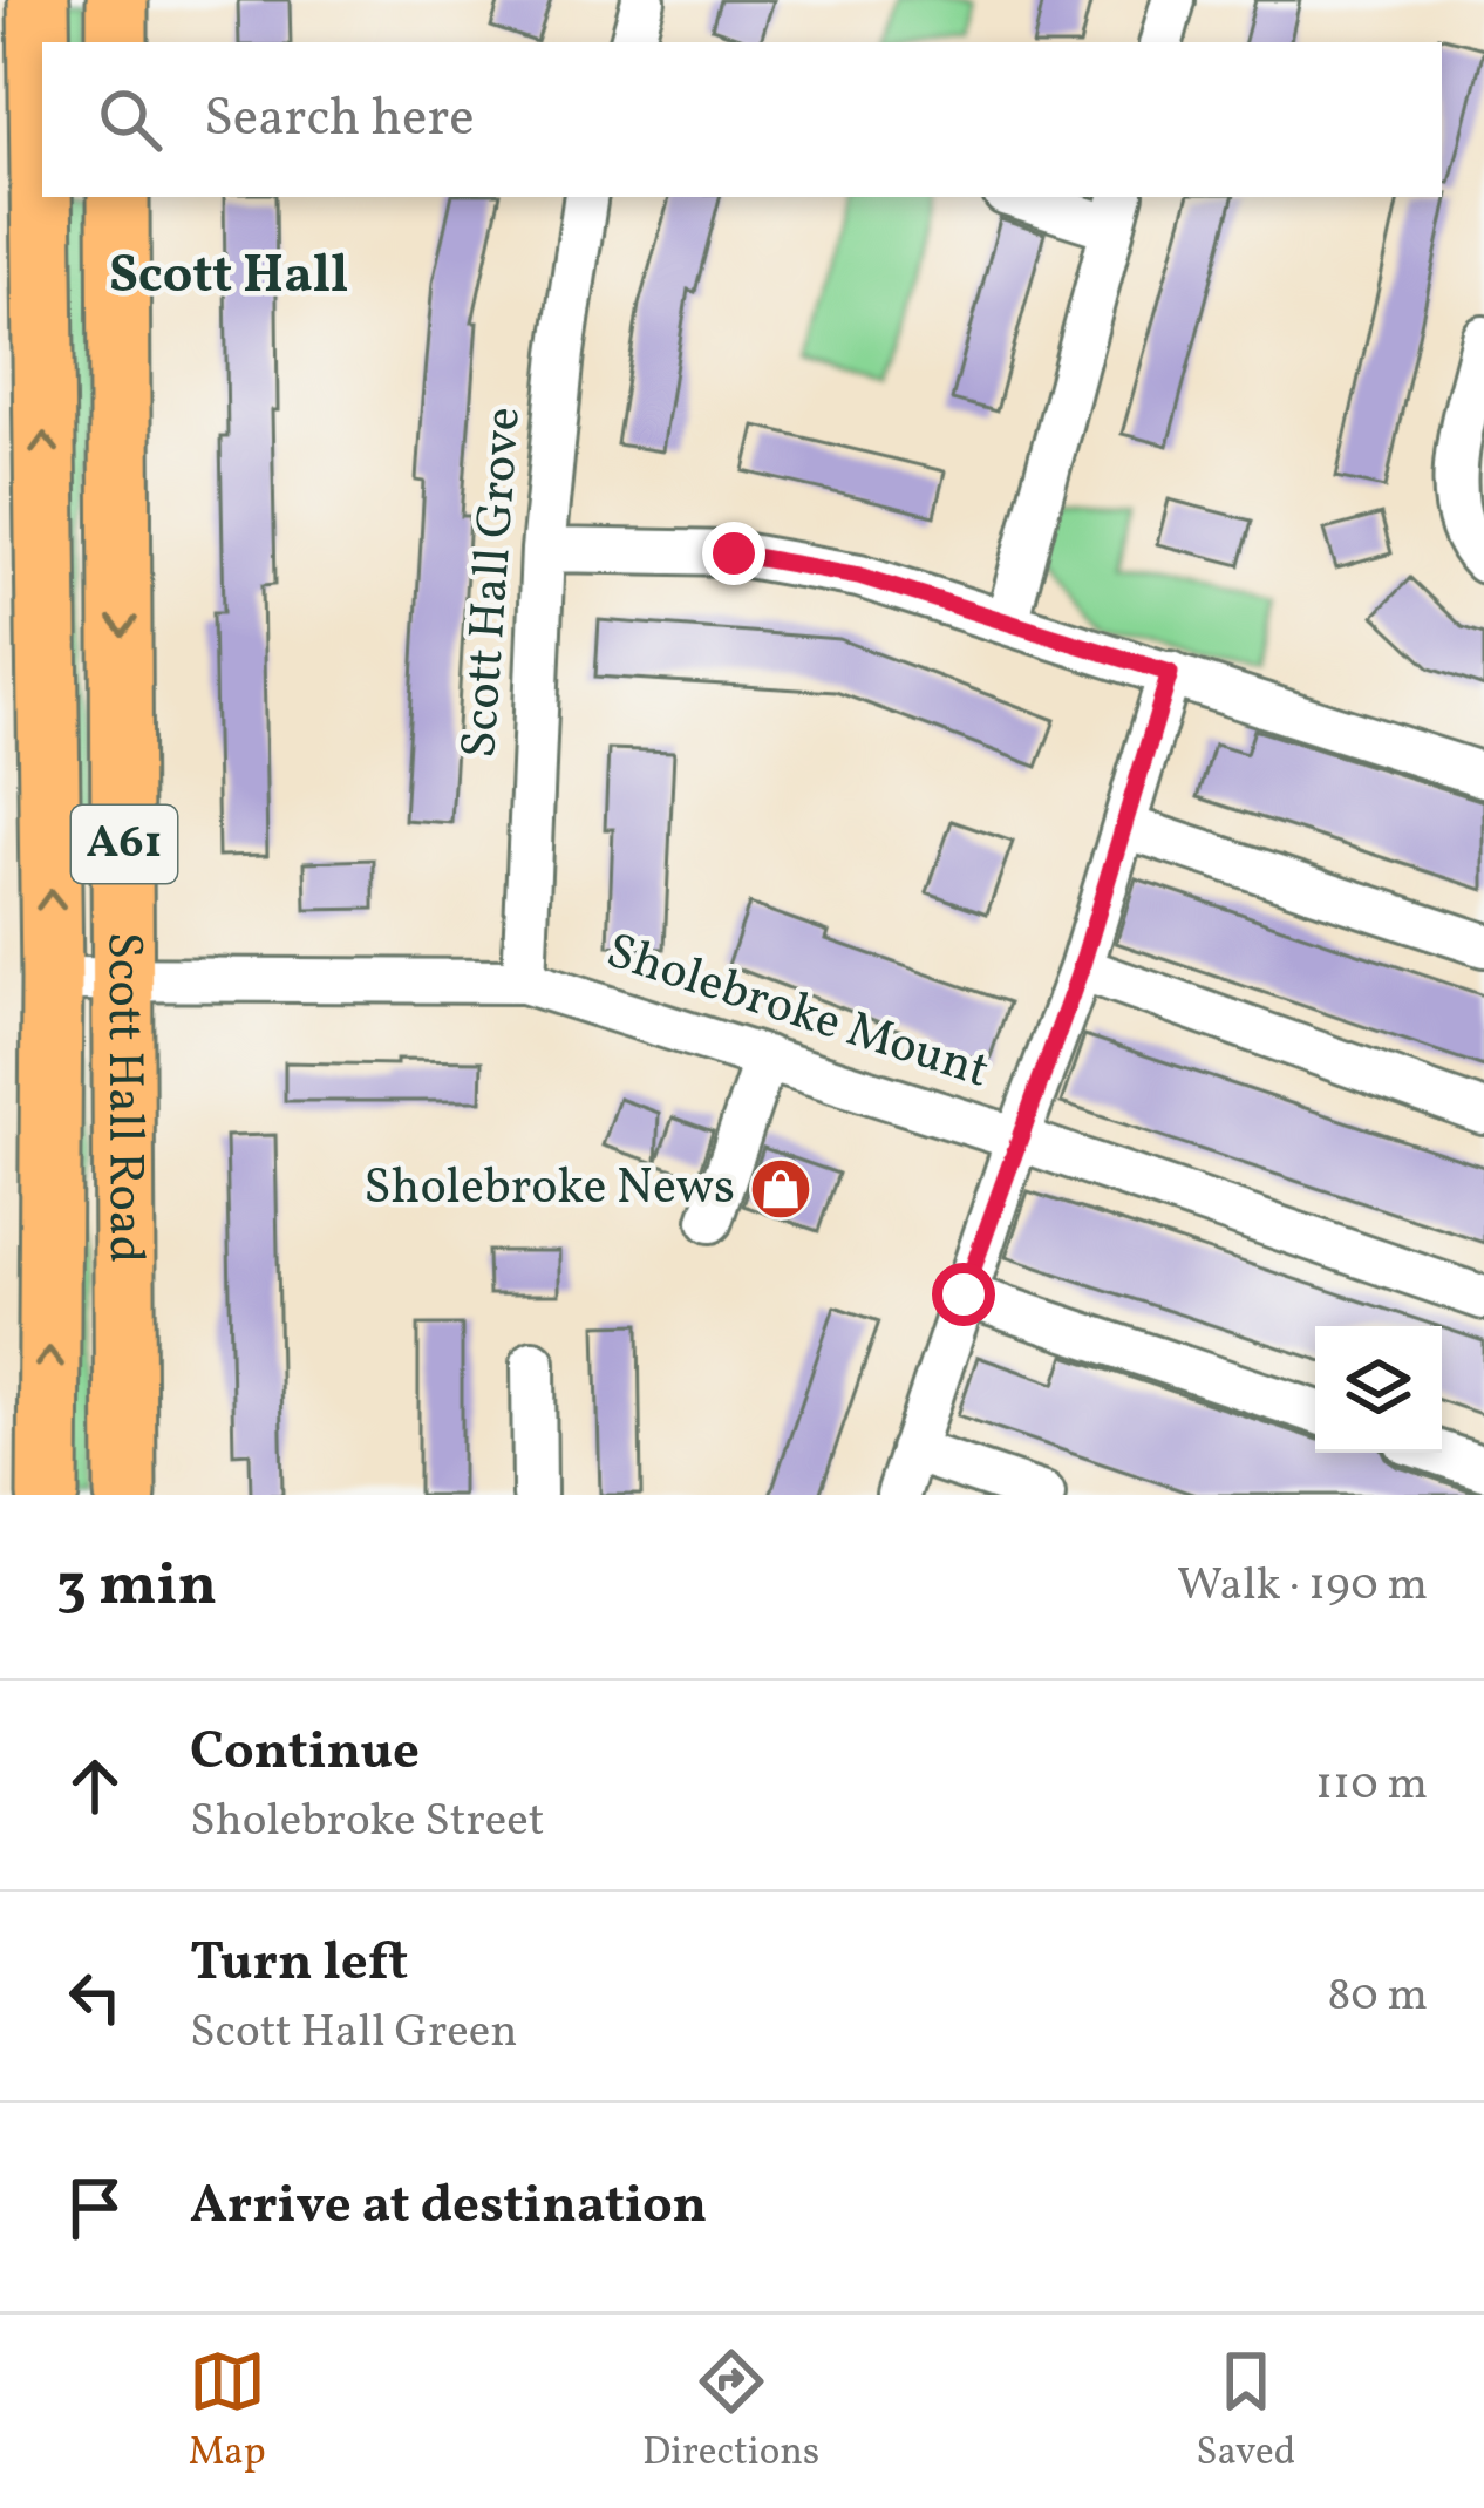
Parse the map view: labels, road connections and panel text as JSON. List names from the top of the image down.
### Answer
{
  "streets": {
    "highway": ["A61", "Scott Hall Road"],
    "street": ["Scott Hall Grove", "Sholebroke Mount"]
  },
  "crossings": [
    ["Scott Hall Grove", "Sholebroke Mount"],
    ["Sholebroke Mount", "Scott Hall Road"]
  ],
  "districts": ["Scott Hall"],
  "places": {
    "shop": ["Sholebroke News"]
  },
  "page": {
    "search": "Search here",
    "heading": ["3 min", "Walk · 190 m"],
    "list": [
      ["Continue", "Sholebroke Street", "110 m"],
      ["Turn left", "Scott Hall Green", "80 m"],
      "Arrive at destination"
    ],
    "nav": ["Map", "Directions", "Saved"]
  }
}
